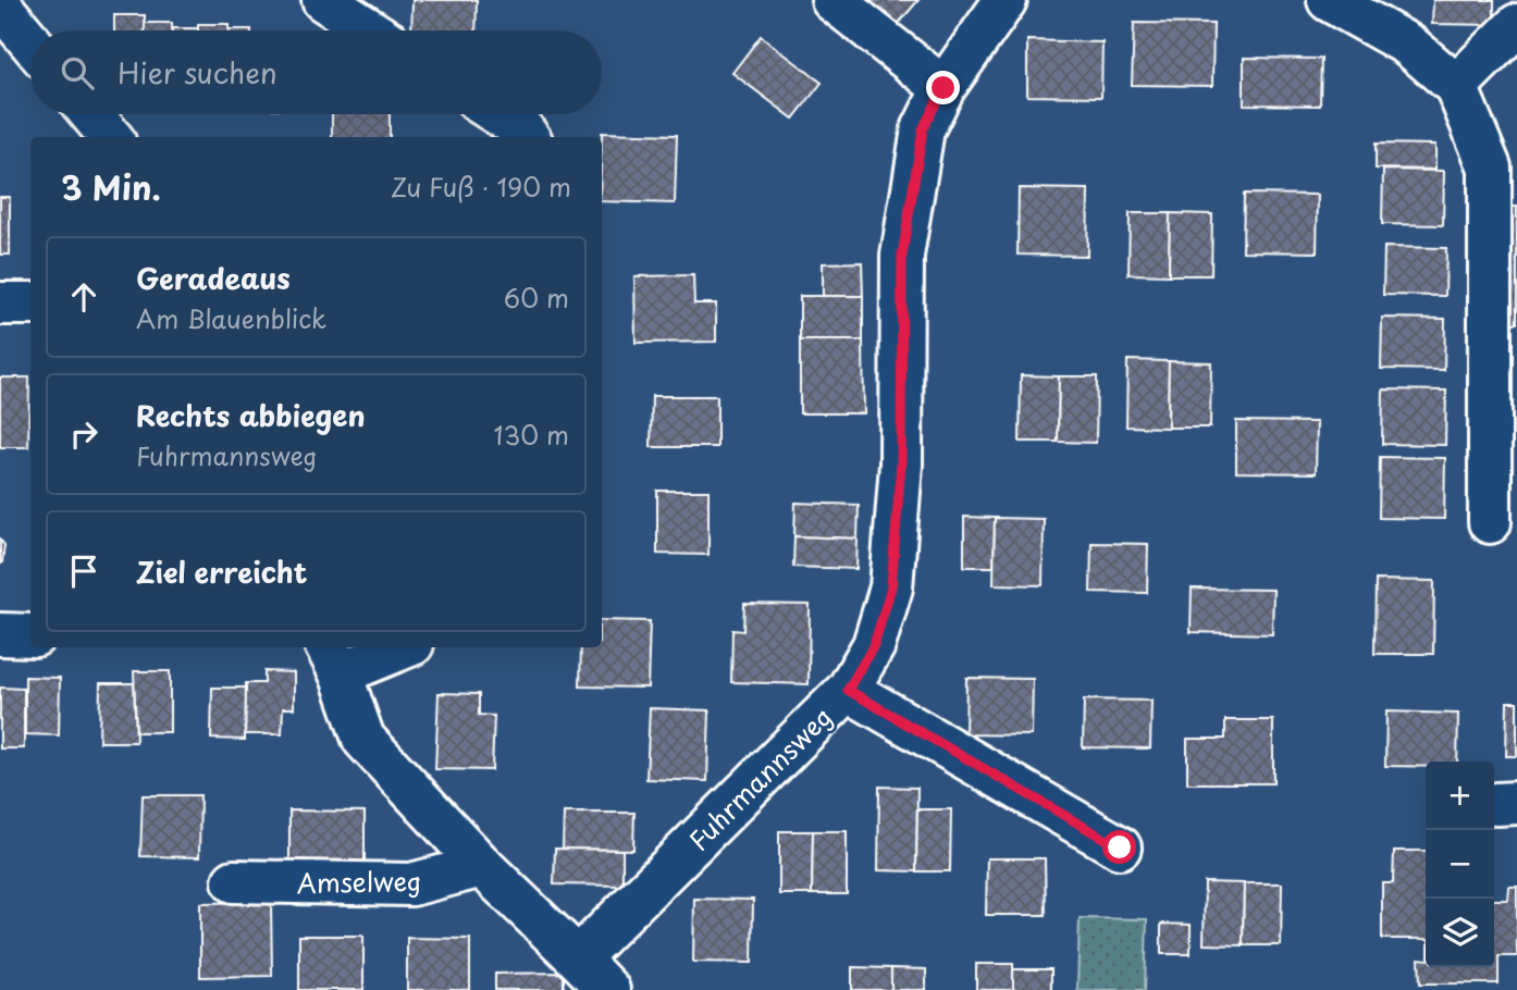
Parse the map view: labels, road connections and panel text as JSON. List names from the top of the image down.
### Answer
{
  "streets": {
    "street": ["Fuhrmannsweg", "Amselweg"]
  },
  "page": {
    "search": "Hier suchen",
    "heading": ["3 Min.", "Zu Fuß · 190 m"],
    "list": [
      ["Geradeaus", "Am Blauenblick", "60 m"],
      ["Rechts abbiegen", "Fuhrmannsweg", "130 m"],
      "Ziel erreicht"
    ],
    "map_buttons": ["+", "−"]
  }
}
